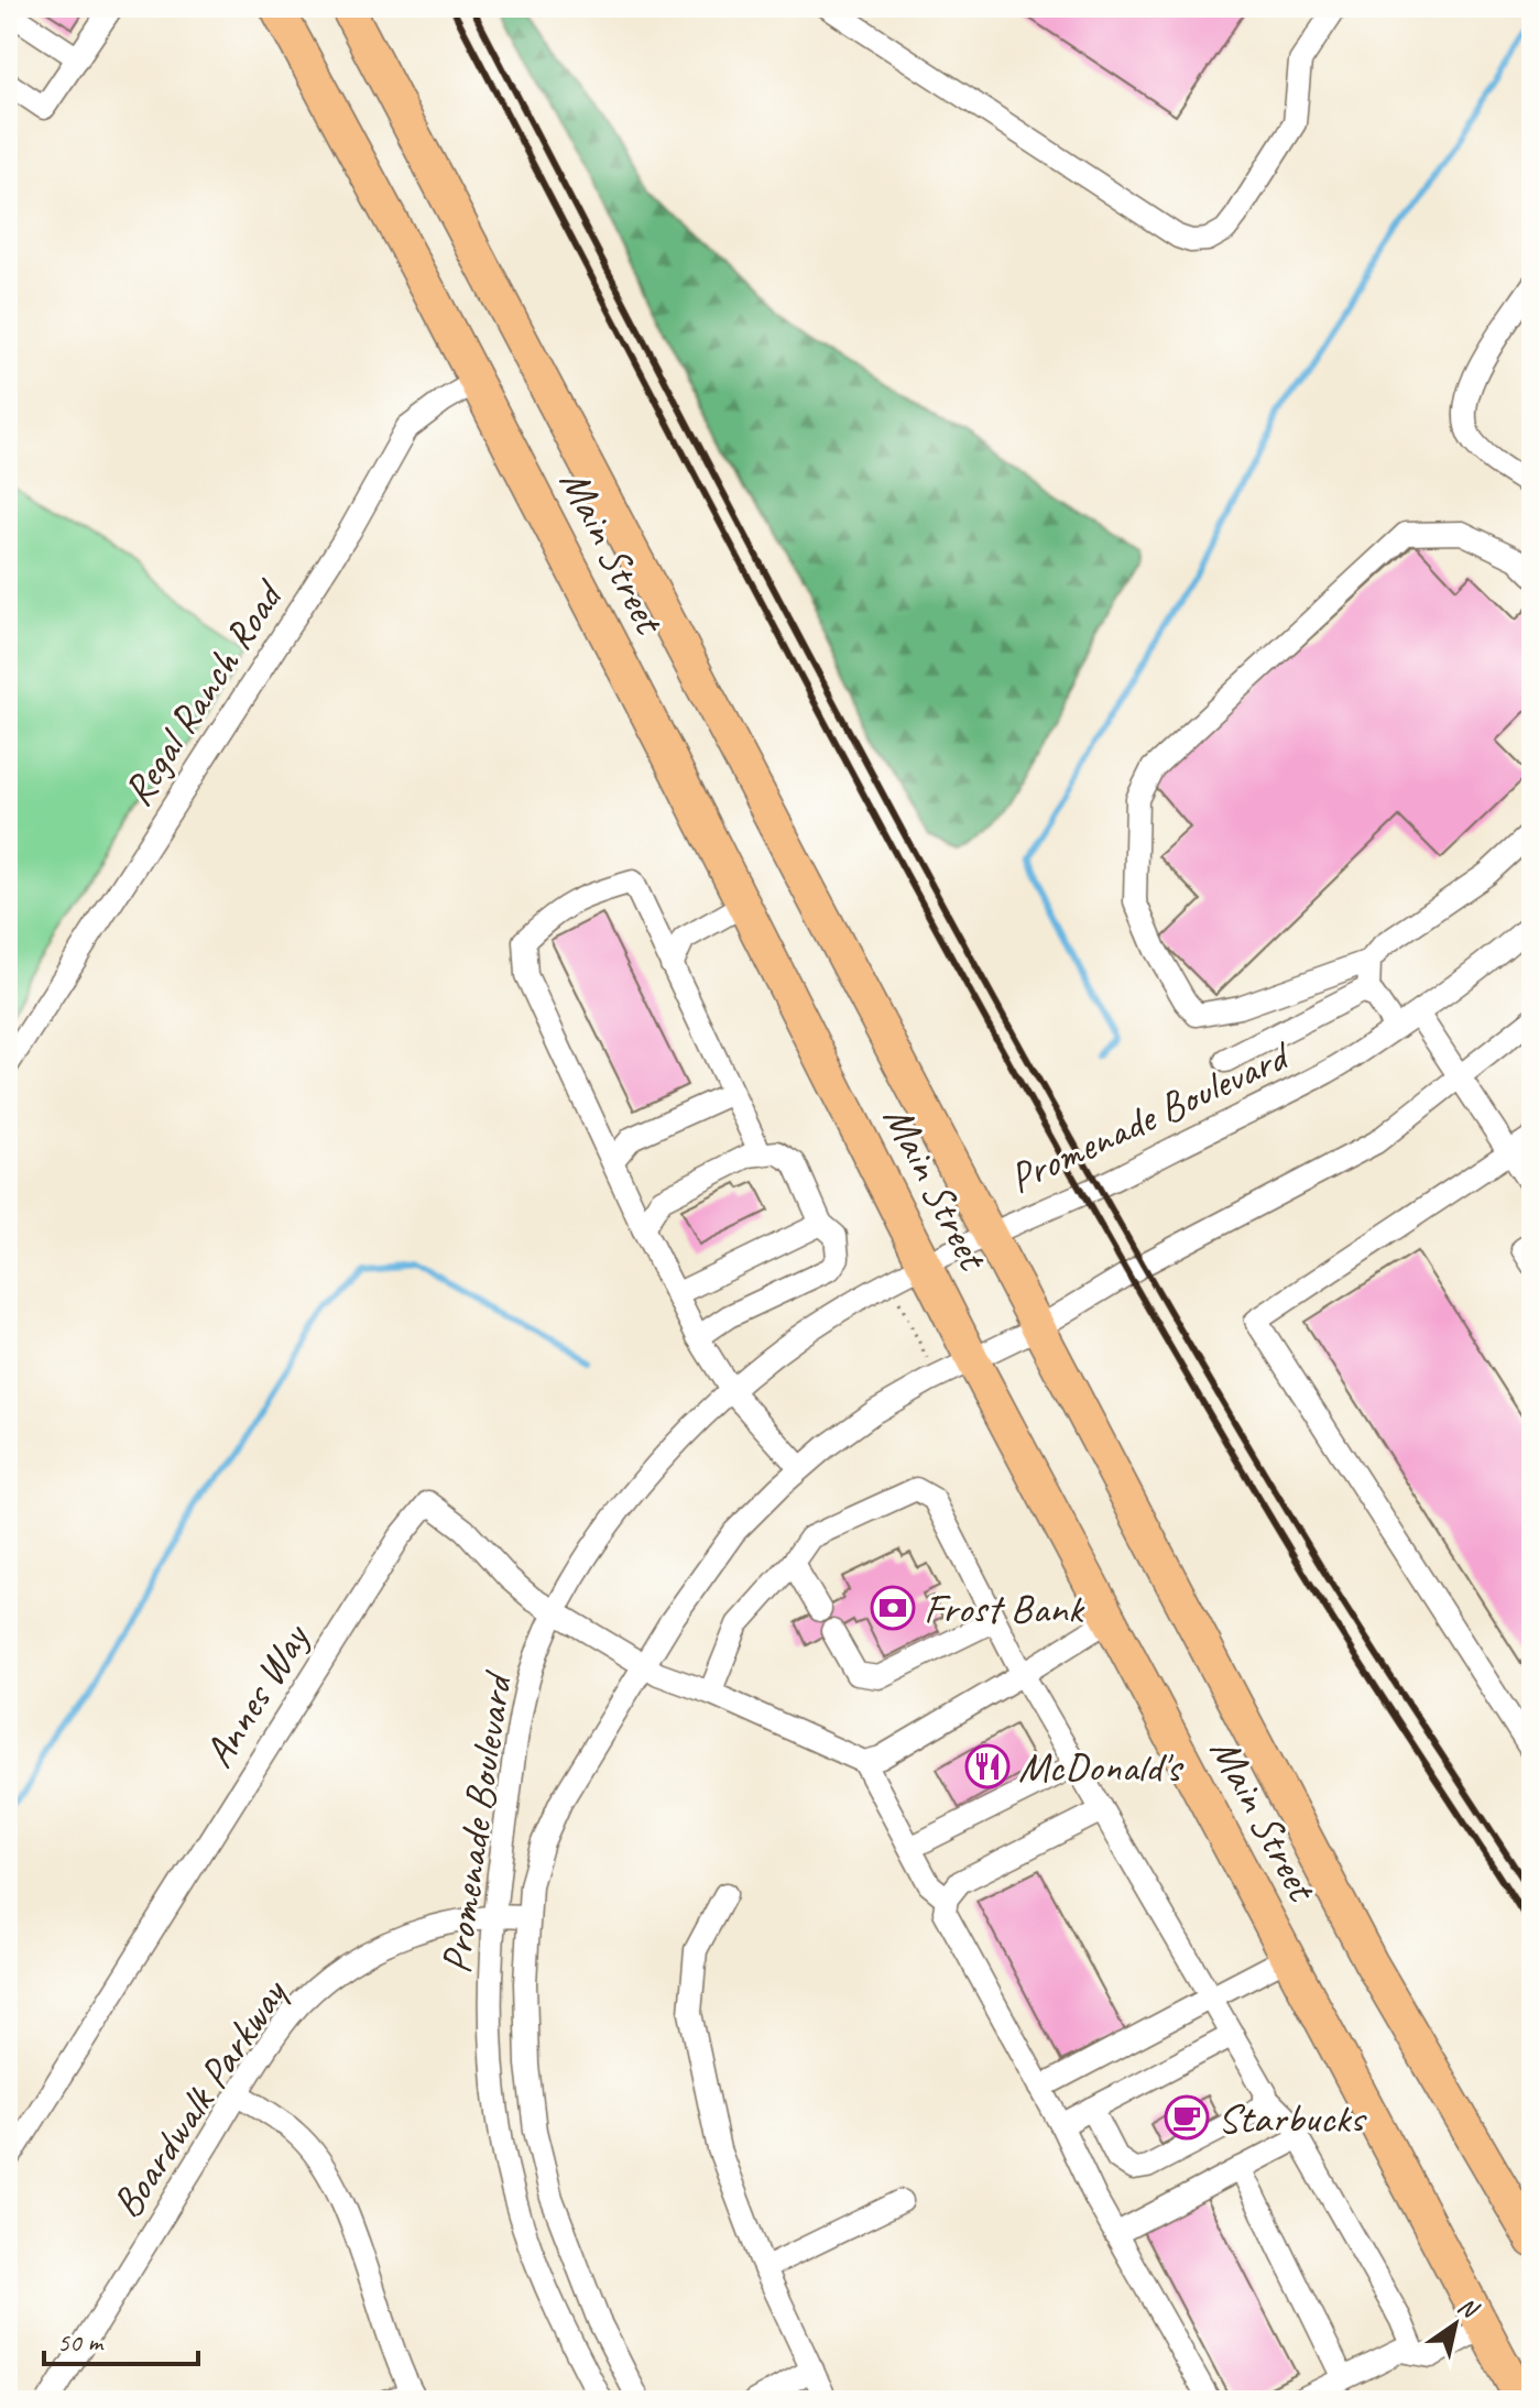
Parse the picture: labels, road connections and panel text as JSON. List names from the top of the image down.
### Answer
{
  "streets": {
    "highway": ["Main Street"],
    "street": [
      "Regal Ranch Road",
      "Promenade Boulevard",
      "Annes Way",
      "Boardwalk Parkway"
    ]
  },
  "crossings": [
    ["Main Street", "Regal Ranch Road"],
    ["Main Street", "Promenade Boulevard"],
    ["Promenade Boulevard", "Annes Way"],
    ["Promenade Boulevard", "Boardwalk Parkway"]
  ],
  "places": {
    "bank": ["Frost Bank"],
    "restaurant": ["McDonald's"],
    "cafe": ["Starbucks"]
  },
  "scale_bar": "50 m",
  "north": "top right"
}
